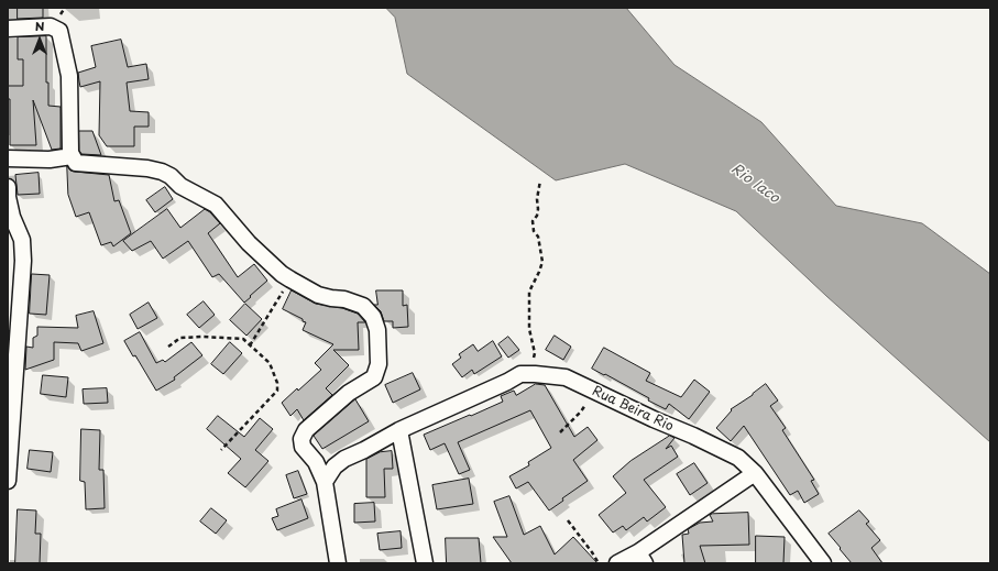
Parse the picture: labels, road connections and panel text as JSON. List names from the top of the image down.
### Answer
{
  "streets": {
    "street": ["Rua Beira Rio"]
  },
  "water": ["Rio Iaco"],
  "north": "top"
}
